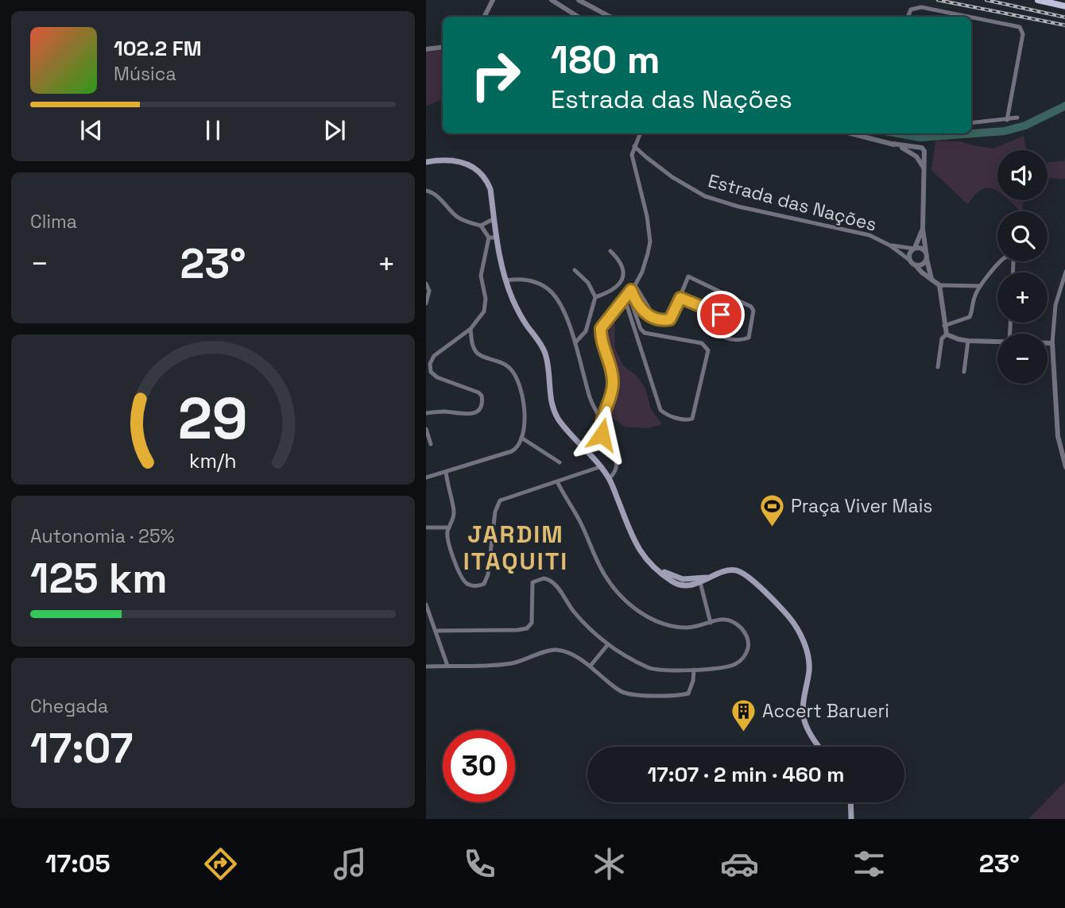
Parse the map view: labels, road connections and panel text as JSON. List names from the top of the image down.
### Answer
{
  "streets": {
    "street": ["Estrada das Nações"]
  },
  "districts": ["JARDIM ITAQUITI"],
  "places": {
    "sports": ["Praça Viver Mais"],
    "building": ["Accert Barueri"]
  },
  "page": {
    "turn": ["180 m", "Estrada das Nações"],
    "song": ["102.2 FM", "Música"],
    "map_buttons": ["+", "−"],
    "tile": [
      "Clima",
      ["Autonomia · 25%", "125 km"],
      ["Chegada", "17:07"]
    ],
    "heat": ["−", "23°", "+"],
    "limit": "30",
    "trip": "17:07 · 2 min · 460 m",
    "tabs": ["17:05", "23°"],
    "gauge": ["29", "km/h"]
  }
}
